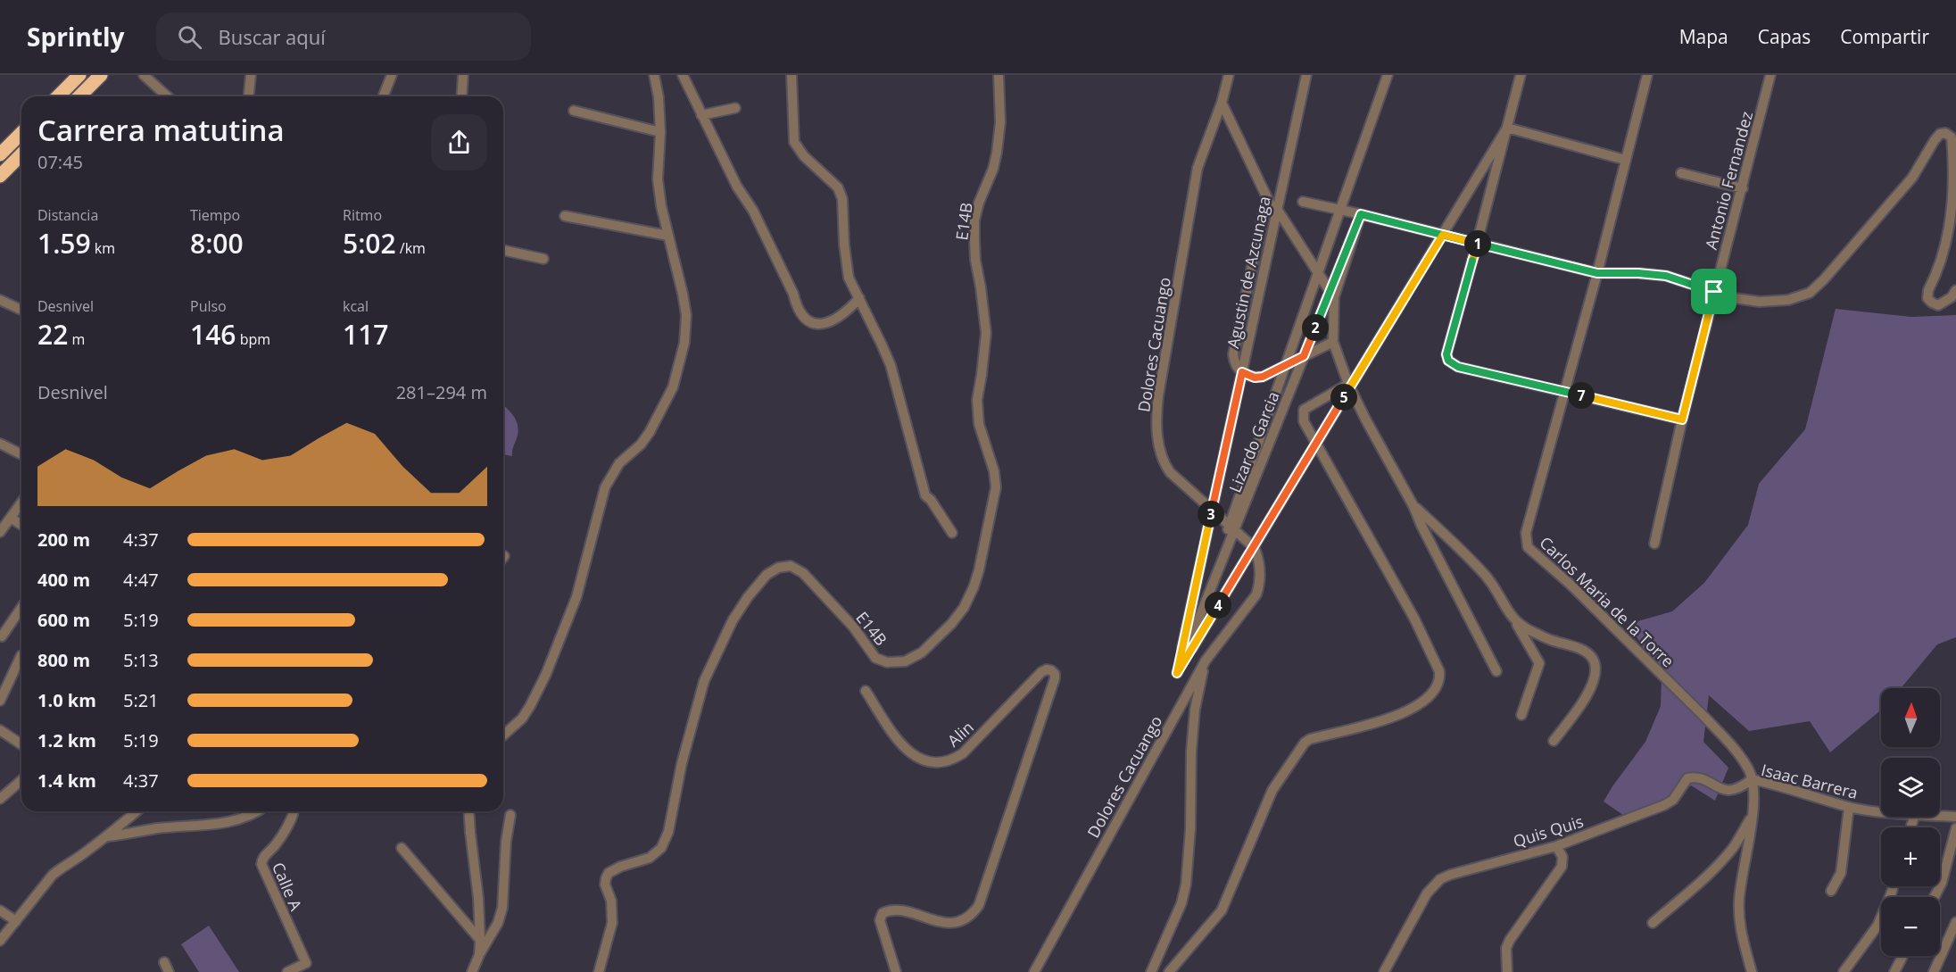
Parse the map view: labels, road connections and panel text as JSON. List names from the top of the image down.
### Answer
{
  "streets": {
    "street": [
      "Antonio Fernandez",
      "E14B",
      "Agustin de Azcunaga",
      "Dolores Cacuango",
      "Lizardo Garcia",
      "Carlos Maria de la Torre",
      "Alin",
      "Isaac Barrera",
      "Quis Quis",
      "Calle A"
    ]
  },
  "crossings": [
    ["Agustin de Azcunaga", "Dolores Cacuango"],
    ["Agustin de Azcunaga", "Lizardo Garcia"],
    ["Dolores Cacuango", "Lizardo Garcia"],
    ["Carlos Maria de la Torre", "Isaac Barrera"],
    ["Carlos Maria de la Torre", "Quis Quis"],
    ["Isaac Barrera", "Quis Quis"]
  ],
  "north": "top",
  "page": {
    "header": "Sprintly",
    "search": "Buscar aquí",
    "nav": ["Mapa", "Capas", "Compartir"],
    "heading": ["Carrera matutina", "07:45"],
    "stats": [
      ["Distancia", "1.59 km"],
      ["Tiempo", "8:00"],
      ["Ritmo", "5:02 /km"],
      ["Desnivel", "22 m"],
      ["Pulso", "146 bpm"],
      ["kcal", "117"]
    ],
    "pins": [
      "1",
      "2",
      "7",
      "5",
      "3",
      "4"
    ],
    "chart": ["Desnivel", "281–294 m"],
    "list": [
      {
        "name": "200 m",
        "note": "4:37"
      },
      {
        "name": "400 m",
        "note": "4:47"
      },
      {
        "name": "600 m",
        "note": "5:19"
      },
      {
        "name": "800 m",
        "note": "5:13"
      },
      {
        "name": "1.0 km",
        "note": "5:21"
      },
      {
        "name": "1.2 km",
        "note": "5:19"
      },
      {
        "name": "1.4 km",
        "note": "4:37"
      }
    ],
    "map_buttons": ["+", "−"]
  }
}
